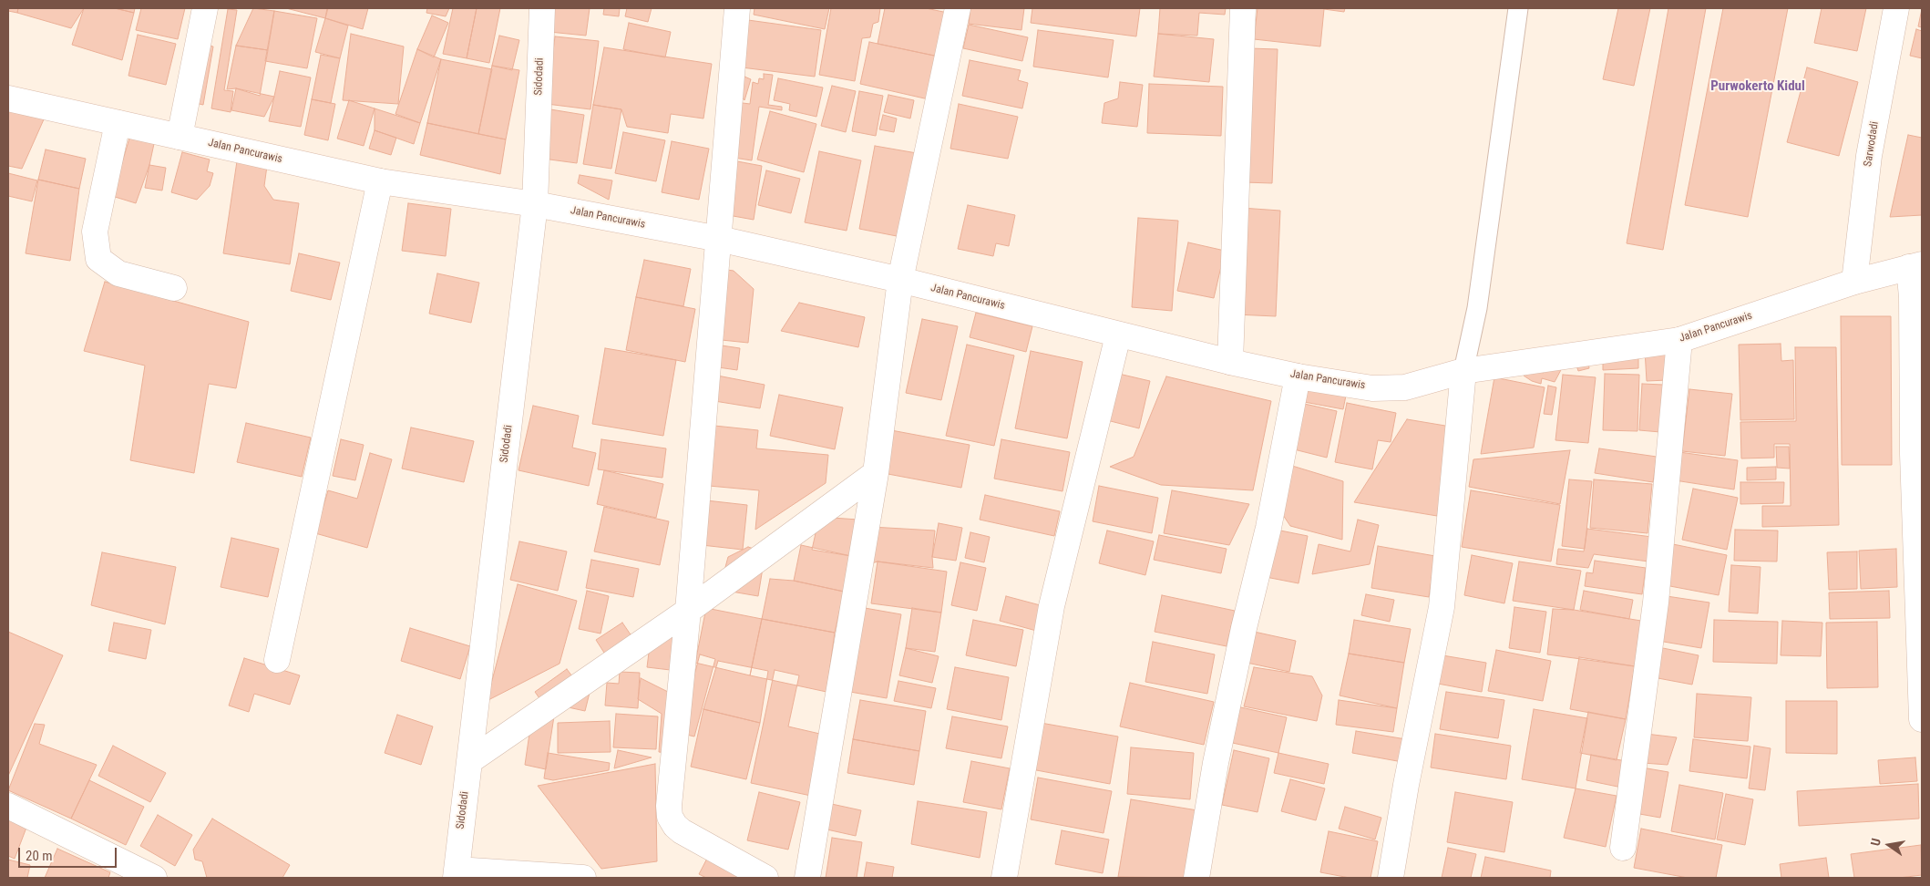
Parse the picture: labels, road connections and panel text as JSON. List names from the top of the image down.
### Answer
{
  "streets": {
    "street": ["Sidodadi", "Sarwodadi", "Jalan Pancurawis"]
  },
  "crossings": [
    ["Sidodadi", "Jalan Pancurawis"],
    ["Sarwodadi", "Jalan Pancurawis"]
  ],
  "districts": ["Purwokerto Kidul"],
  "scale_bar": "20 m",
  "north": "left"
}
